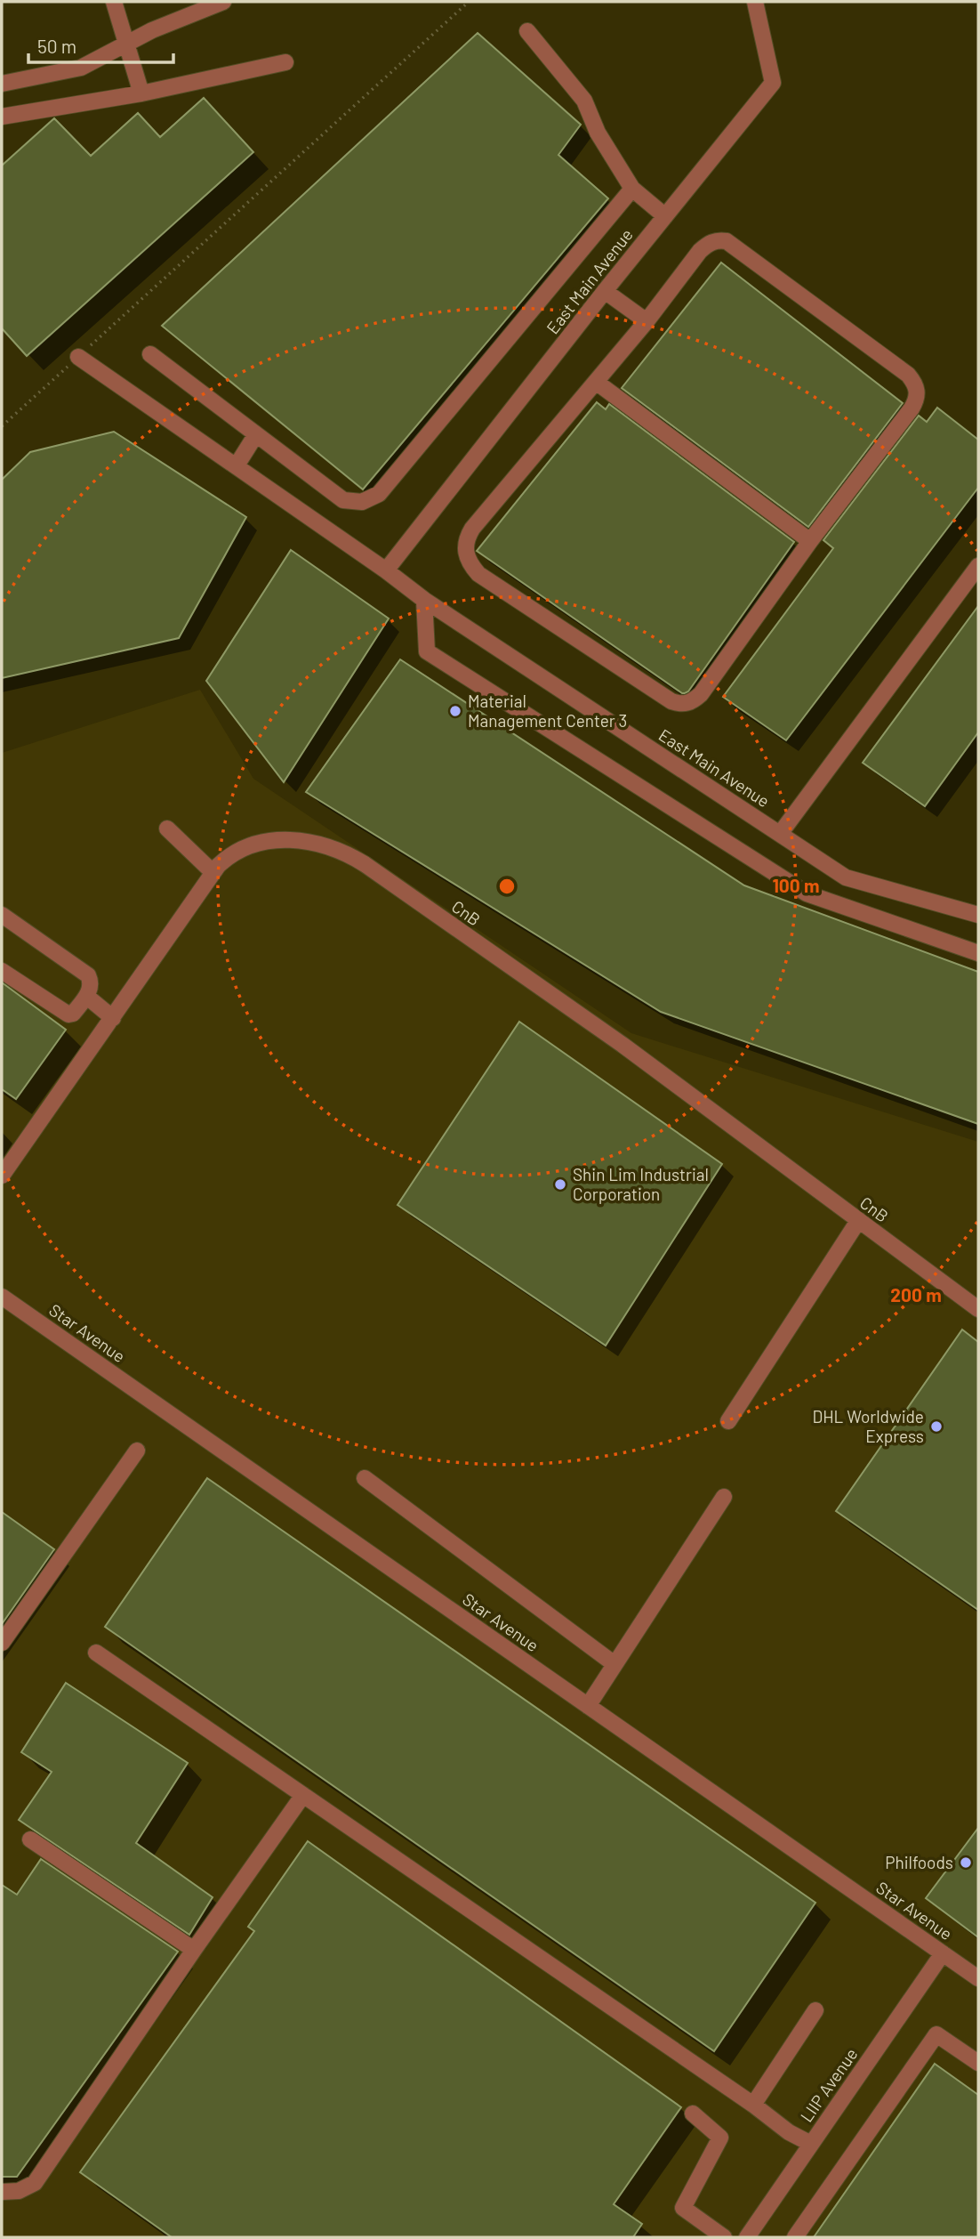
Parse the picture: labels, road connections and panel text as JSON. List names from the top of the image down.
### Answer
{
  "streets": {
    "street": [
      "East Main Avenue",
      "CnB",
      "Star Avenue",
      "LIIP Avenue"
    ]
  },
  "crossings": [
    ["Star Avenue", "LIIP Avenue"]
  ],
  "places": [
    "Material Management Center 3",
    "Shin Lim Industrial Corporation",
    "DHL Worldwide Express",
    "Philfoods"
  ],
  "scale_bar": "50 m",
  "rings": ["100 m", "200 m"]
}
